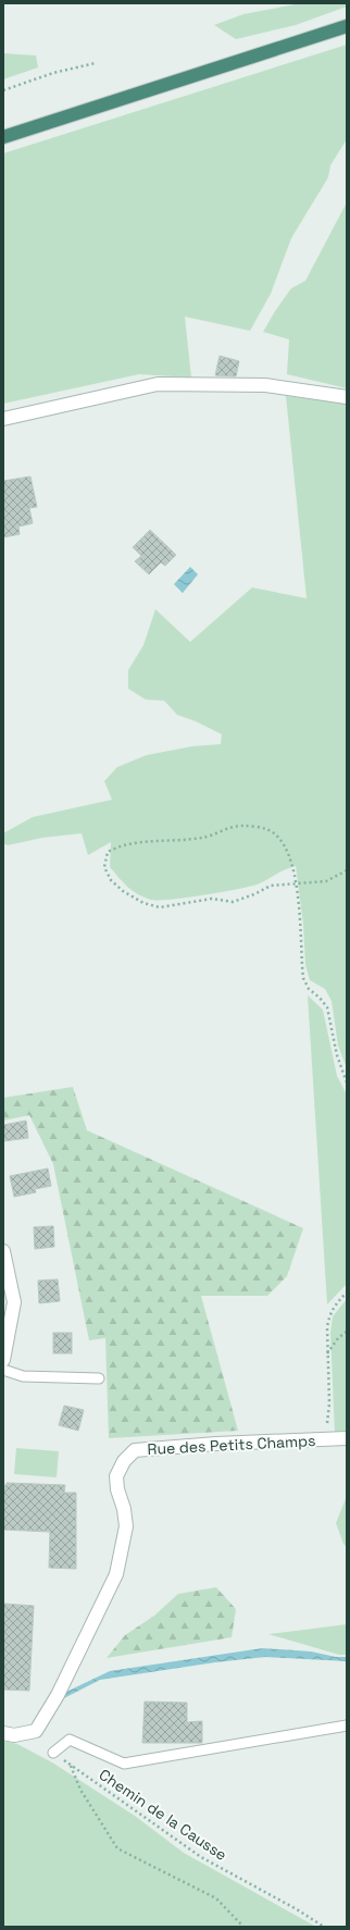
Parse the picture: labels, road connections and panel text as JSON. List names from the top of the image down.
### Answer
{
  "streets": {
    "street": ["Rue des Petits Champs"],
    "path": ["Chemin de la Causse"]
  }
}
